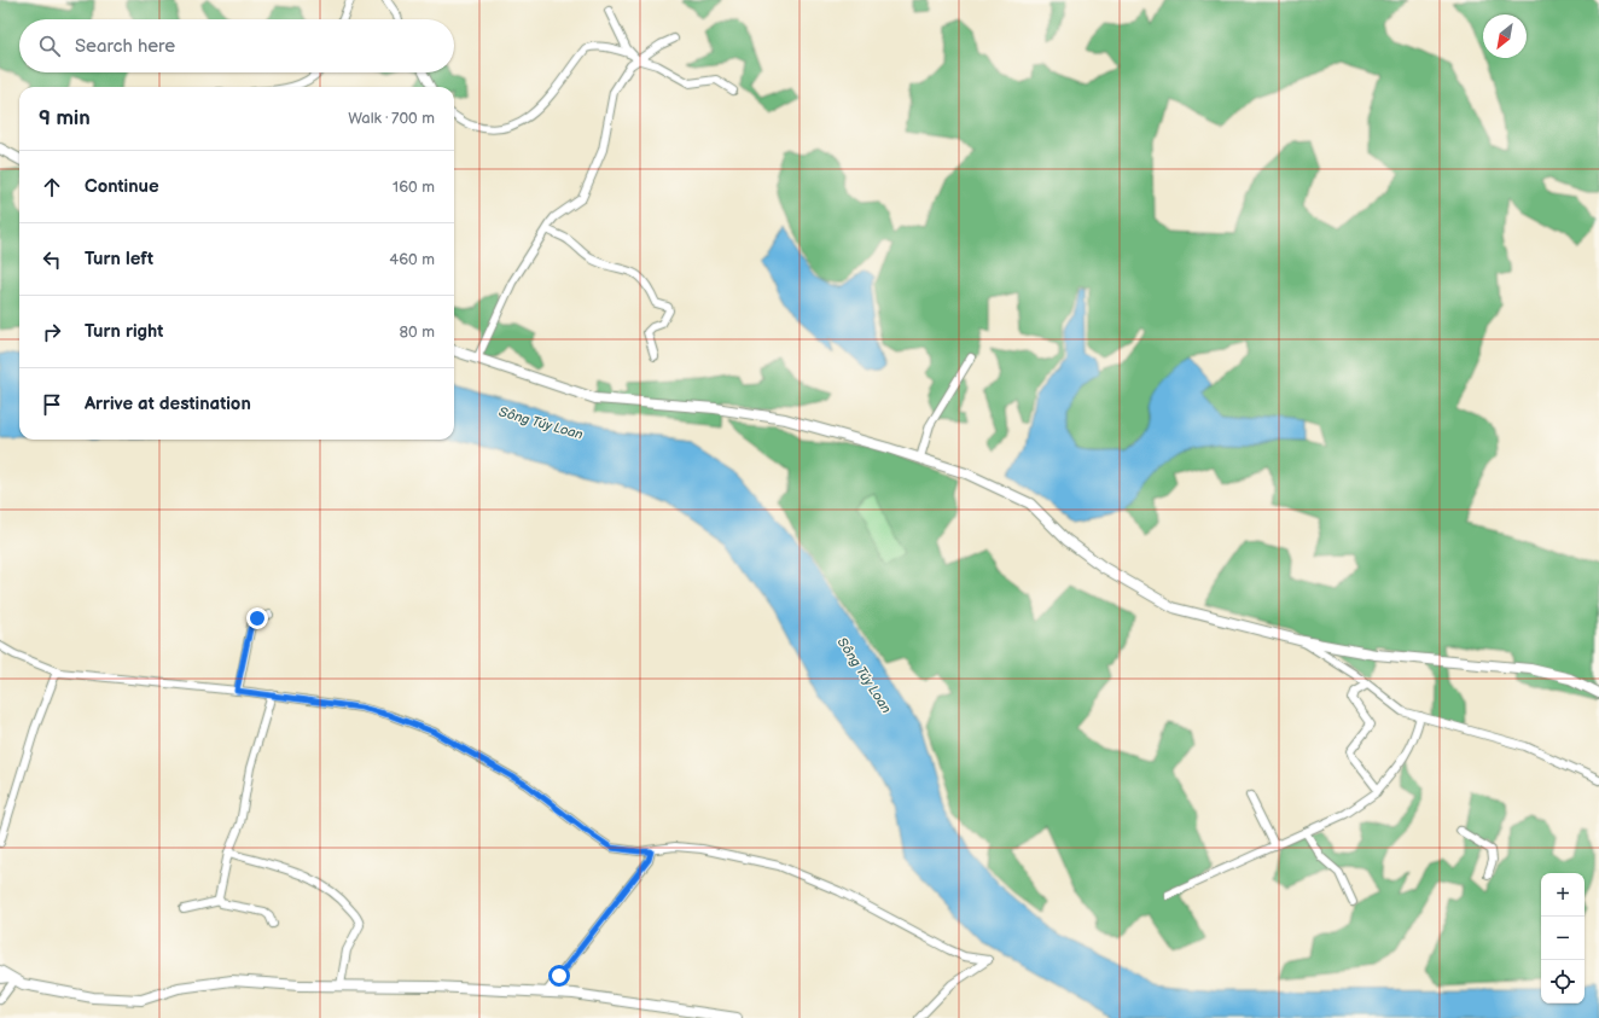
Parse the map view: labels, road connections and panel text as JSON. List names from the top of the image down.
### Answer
{
  "water": ["Sông Túy Loan"],
  "north": "bottom left",
  "page": {
    "search": "Search here",
    "heading": ["9 min", "Walk · 700 m"],
    "list": [
      ["Continue", "160 m"],
      ["Turn left", "460 m"],
      ["Turn right", "80 m"],
      "Arrive at destination"
    ],
    "map_buttons": ["+", "−"]
  }
}
